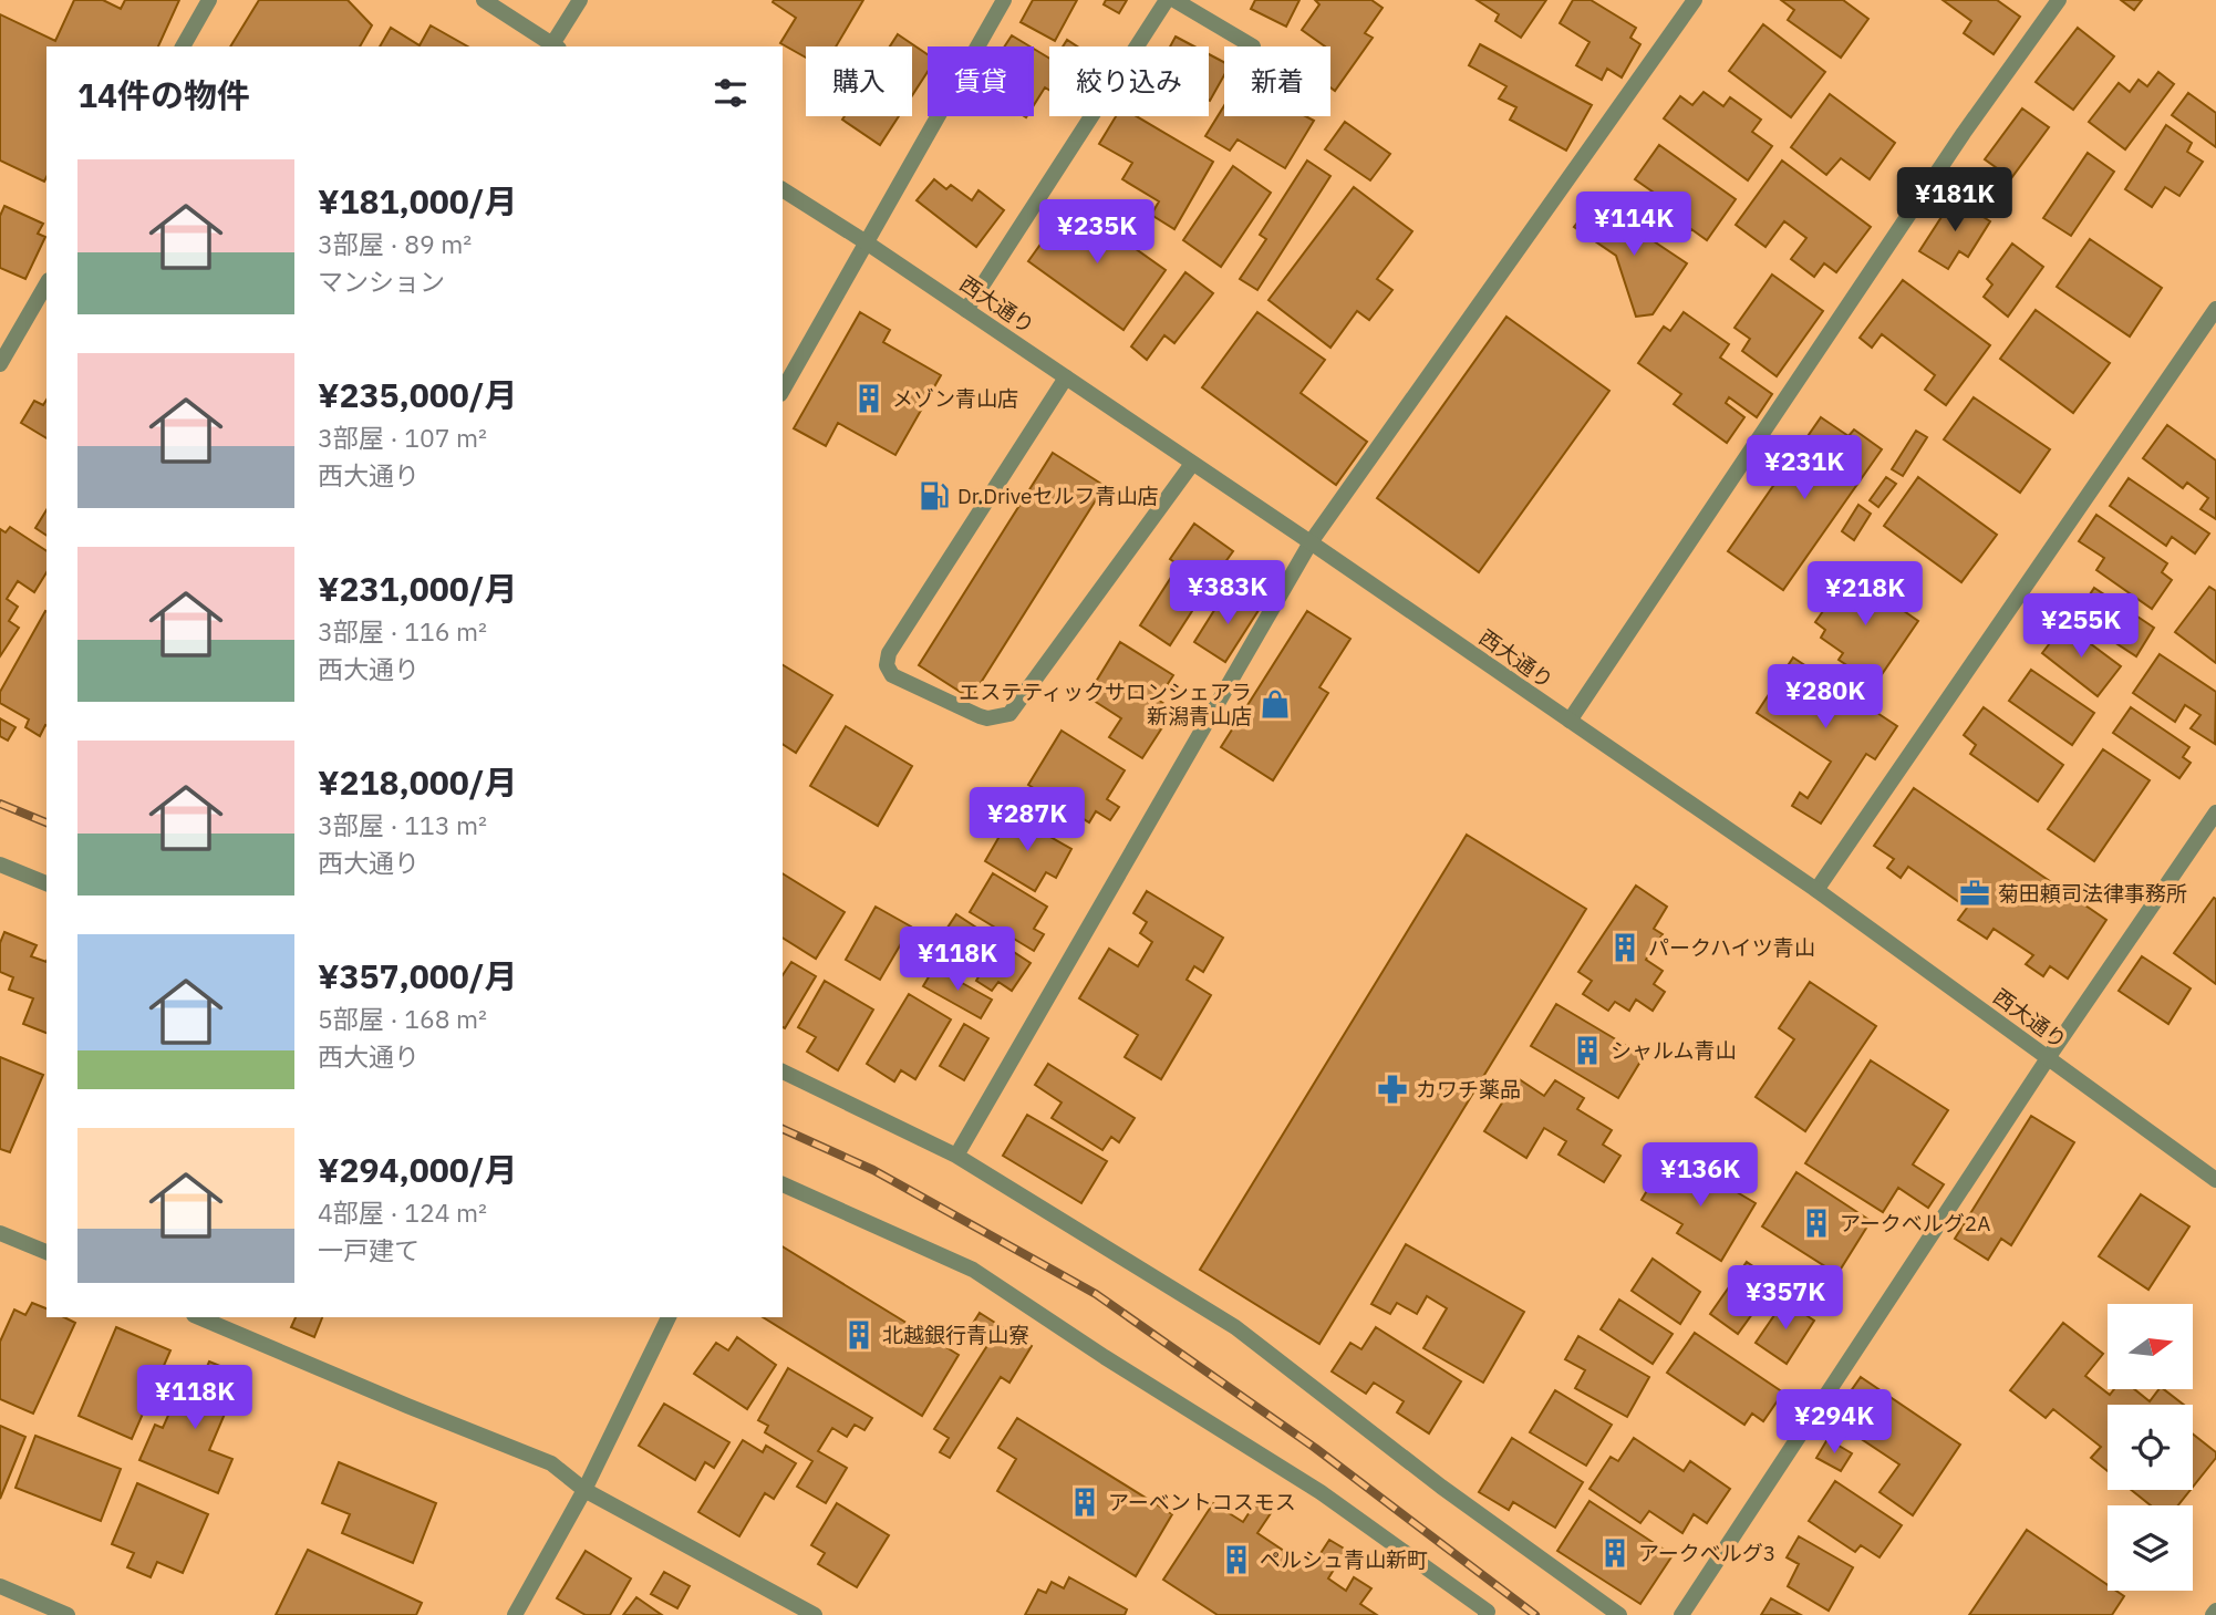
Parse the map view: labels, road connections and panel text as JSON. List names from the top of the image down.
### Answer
{
  "streets": {
    "street": ["西大通り"]
  },
  "places": {
    "building": [
      "メゾン青山店",
      "パークハイツ青山",
      "シャルム青山",
      "アークベルグ2A",
      "北越銀行青山寮",
      "アーベントコスモス",
      "アークベルグ3",
      "ペルシュ青山新町"
    ],
    "fuel station": ["Dr.Driveセルフ青山店"],
    "shop": ["エステティックサロンシェアラ 新潟青山店"],
    "office": ["菊田頼司法律事務所"],
    "pharmacy": ["カワチ薬品"]
  },
  "north": "right",
  "page": {
    "chip": [
      "購入",
      "賃貸",
      "絞り込み",
      "新着"
    ],
    "heading": "14件の物件",
    "list": [
      {
        "name": "¥181,000/月",
        "note": "3部屋 · 89 m² · マンション"
      },
      {
        "name": "¥235,000/月",
        "note": "3部屋 · 107 m² · 西大通り"
      },
      {
        "name": "¥231,000/月",
        "note": "3部屋 · 116 m² · 西大通り"
      },
      {
        "name": "¥218,000/月",
        "note": "3部屋 · 113 m² · 西大通り"
      },
      {
        "name": "¥357,000/月",
        "note": "5部屋 · 168 m² · 西大通り"
      },
      {
        "name": "¥294,000/月",
        "note": "4部屋 · 124 m² · 一戸建て"
      }
    ],
    "price": [
      "¥181K",
      "¥114K",
      "¥235K",
      "¥231K",
      "¥383K",
      "¥218K",
      "¥255K",
      "¥280K",
      "¥287K",
      "¥118K",
      "¥136K",
      "¥357K",
      "¥118K",
      "¥294K"
    ]
  }
}
